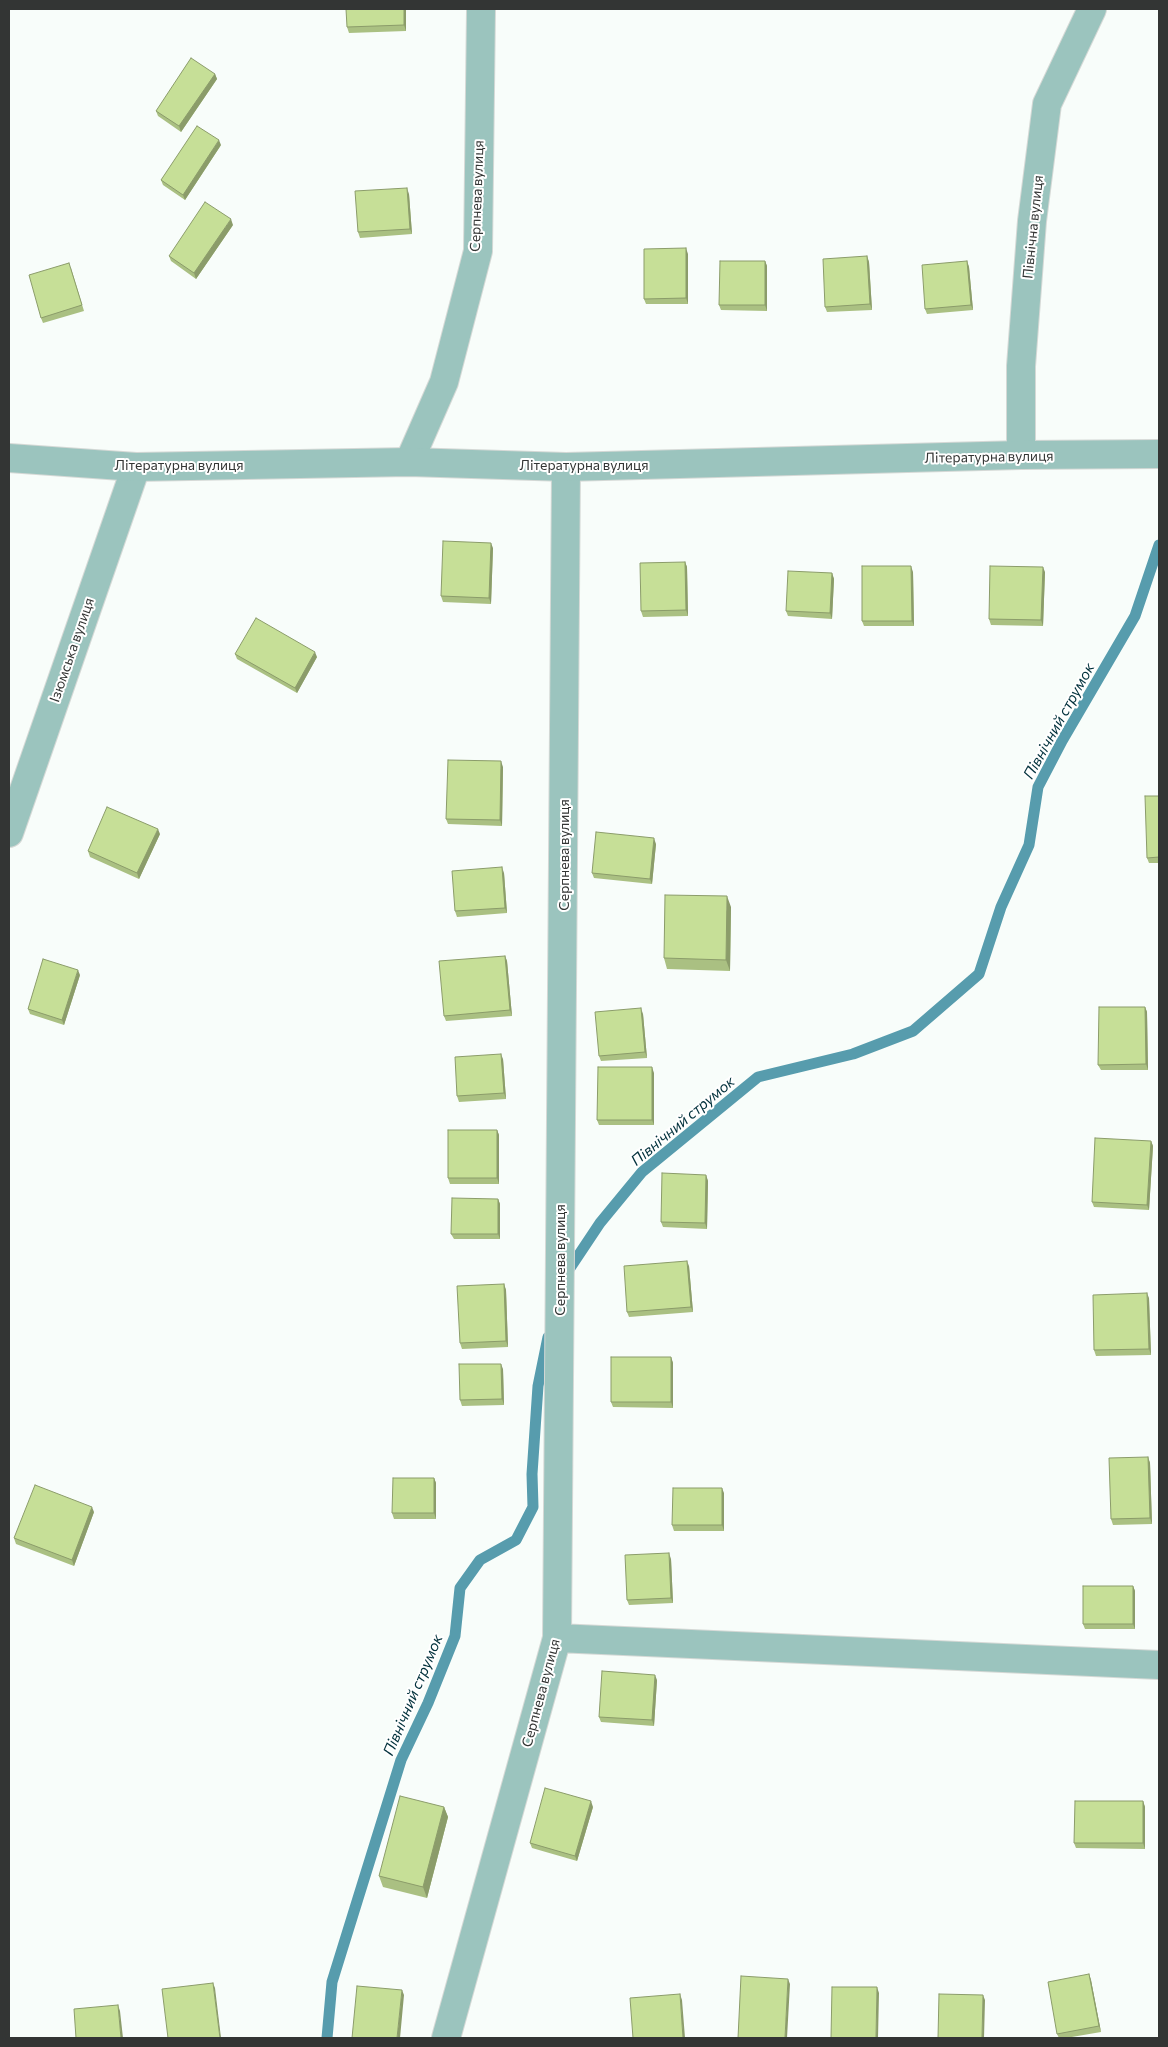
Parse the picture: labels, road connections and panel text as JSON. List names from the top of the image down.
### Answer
{
  "streets": {
    "street": [
      "Серпнева вулиця",
      "Північна вулиця",
      "Літературна вулиця",
      "Ізюмська вулиця"
    ]
  },
  "crossings": [
    ["Серпнева вулиця", "Літературна вулиця"],
    ["Північна вулиця", "Літературна вулиця"],
    ["Літературна вулиця", "Ізюмська вулиця"]
  ],
  "water": ["Північний струмок"]
}
